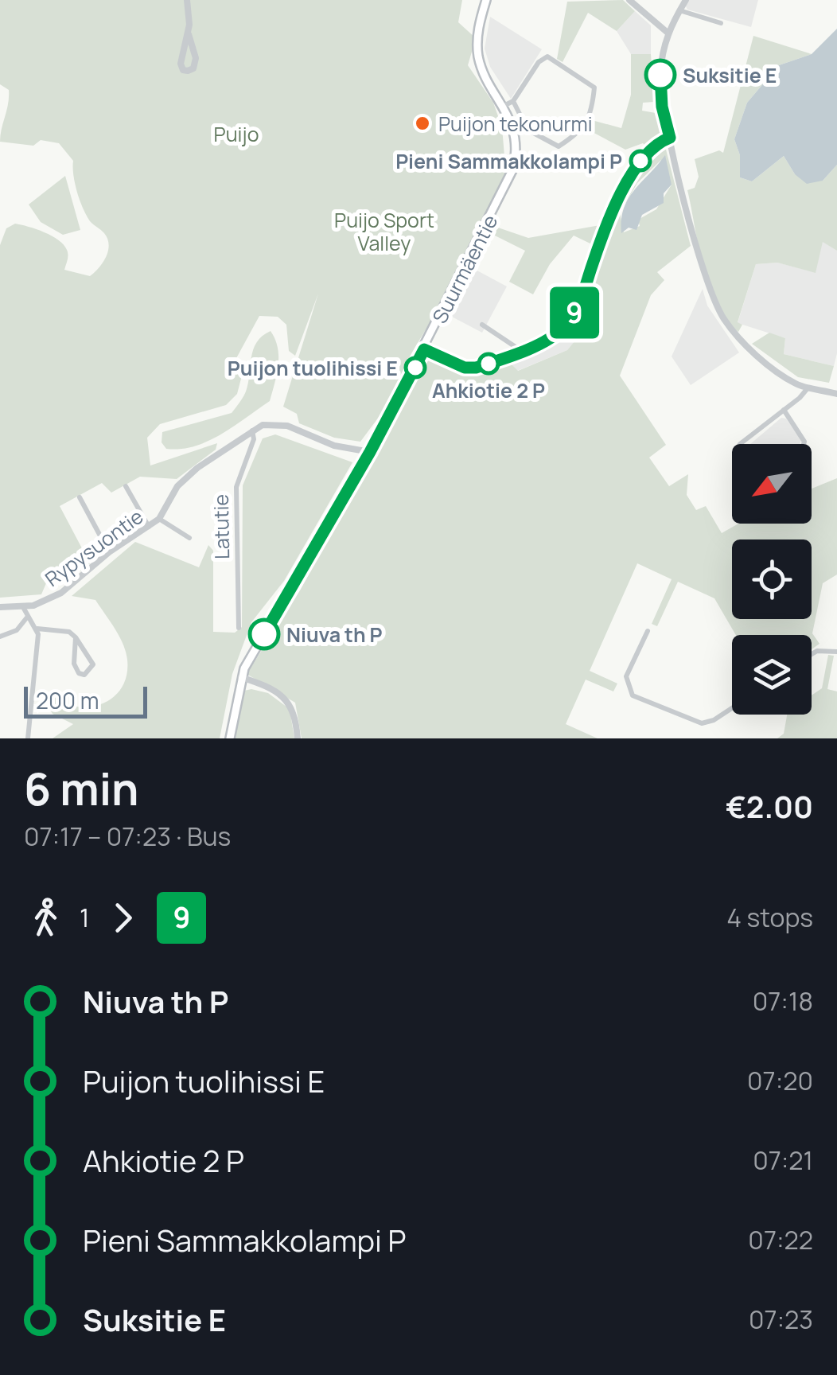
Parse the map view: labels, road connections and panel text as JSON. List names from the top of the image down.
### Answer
{
  "streets": {
    "main road": ["Suurmäentie"],
    "street": ["Latutie", "Rypysuontie"]
  },
  "crossings": [
    ["Suurmäentie", "Rypysuontie"],
    ["Latutie", "Rypysuontie"]
  ],
  "parks": ["Puijo", "Puijo Sport Valley"],
  "places": [
    "Suksitie E",
    "Puijon tekonurmi",
    "Pieni Sammakkolampi P",
    "Ahkiotie 2 P",
    "Puijon tuolihissi E",
    "Niuva th P"
  ],
  "lines": ["bus line 9"],
  "scale_bar": "200 m",
  "north": "bottom left",
  "page": {
    "on_map": "9",
    "scale": "200 m",
    "heading": ["6 min", "07:17 – 07:23 · Bus", "€2.00"],
    "legs": ["1", "9", "4 stops"],
    "list": [
      {
        "name": "Niuva th P",
        "value": "07:18"
      },
      {
        "name": "Puijon tuolihissi E",
        "value": "07:20"
      },
      {
        "name": "Ahkiotie 2 P",
        "value": "07:21"
      },
      {
        "name": "Pieni Sammakkolampi P",
        "value": "07:22"
      },
      {
        "name": "Suksitie E",
        "value": "07:23"
      }
    ]
  }
}
